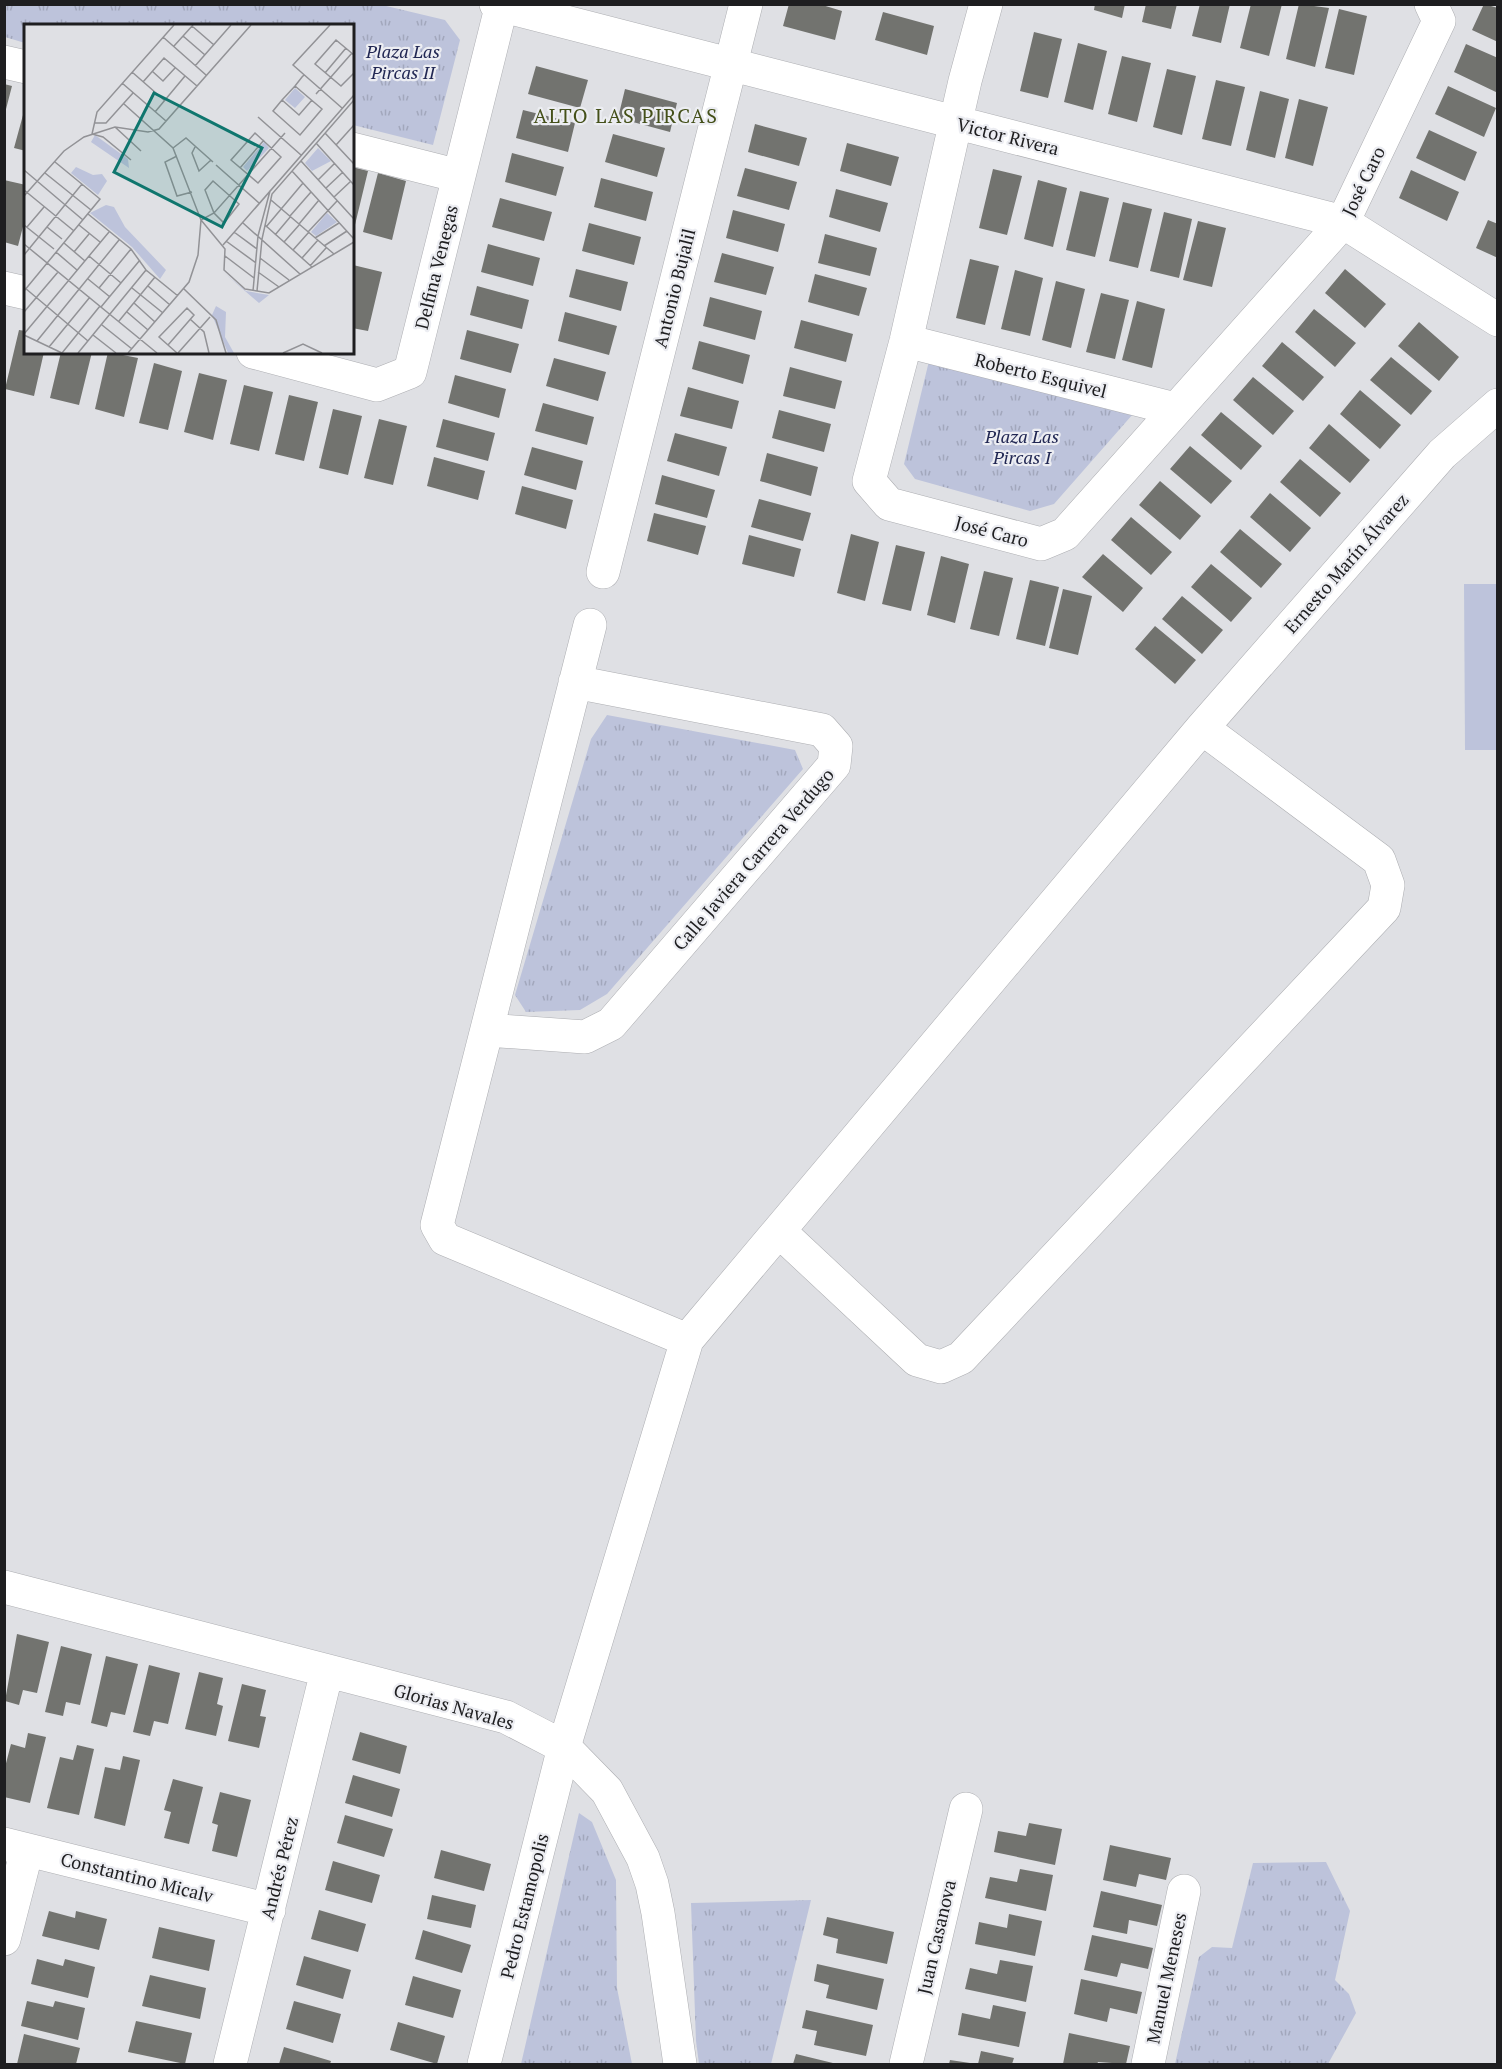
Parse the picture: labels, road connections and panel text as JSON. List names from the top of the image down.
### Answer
{
  "streets": {
    "street": [
      "Victor Rivera",
      "José Caro",
      "Delfina Venegas",
      "Antonio Bujalil",
      "Roberto Esquivel",
      "Ernesto Marín Álvarez",
      "Calle Javiera Carrera Verdugo",
      "Glorias Navales",
      "Andrés Pérez",
      "Constantino Micalv",
      "Pedro Estamopolis",
      "Juan Casanova",
      "Manuel Meneses"
    ]
  },
  "crossings": [
    ["Victor Rivera", "José Caro"],
    ["Victor Rivera", "Delfina Venegas"],
    ["Victor Rivera", "Antonio Bujalil"],
    ["José Caro", "Roberto Esquivel"],
    ["Ernesto Marín Álvarez", "Pedro Estamopolis"],
    ["Glorias Navales", "Andrés Pérez"],
    ["Glorias Navales", "Pedro Estamopolis"],
    ["Andrés Pérez", "Constantino Micalv"]
  ],
  "districts": ["ALTO LAS PIRCAS"],
  "parks": ["Plaza Las Pircas II", "Plaza Las Pircas I"]
}
